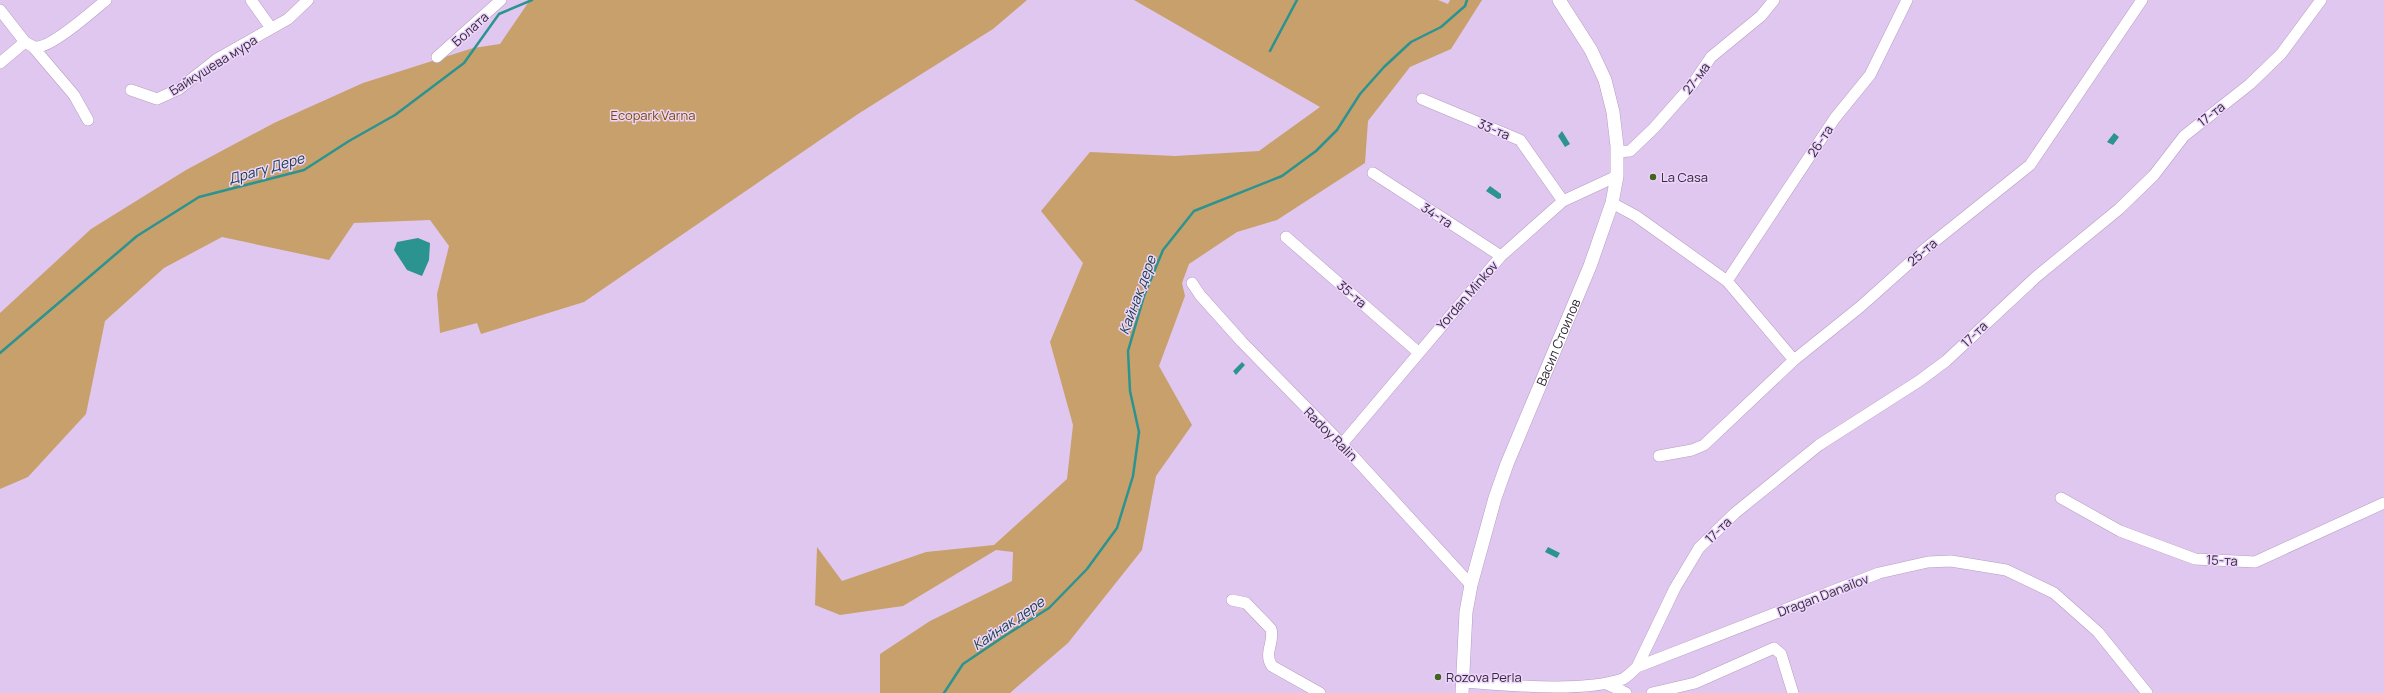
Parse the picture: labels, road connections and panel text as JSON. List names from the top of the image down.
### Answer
{
  "streets": {
    "street": [
      "Болата",
      "Байкушева мура",
      "27-ма",
      "17-та",
      "33-та",
      "26-та",
      "34-та",
      "25-та",
      "35-та",
      "Yordan Minkov",
      "Васил Стоилов",
      "Radoy Ralin",
      "15-та",
      "Dragan Danailov"
    ]
  },
  "crossings": [
    ["27-ма", "Васил Стоилов"],
    ["17-та", "Dragan Danailov"],
    ["33-та", "Yordan Minkov"],
    ["34-та", "Yordan Minkov"],
    ["35-та", "Yordan Minkov"],
    ["Yordan Minkov", "Васил Стоилов"],
    ["Yordan Minkov", "Radoy Ralin"],
    ["Васил Стоилов", "Radoy Ralin"],
    ["Васил Стоилов", "Dragan Danailov"]
  ],
  "water": ["Драгу Дере", "Кайнак дере"],
  "parks": ["Ecopark Varna"],
  "places": ["La Casa", "Rozova Perla"]
}
